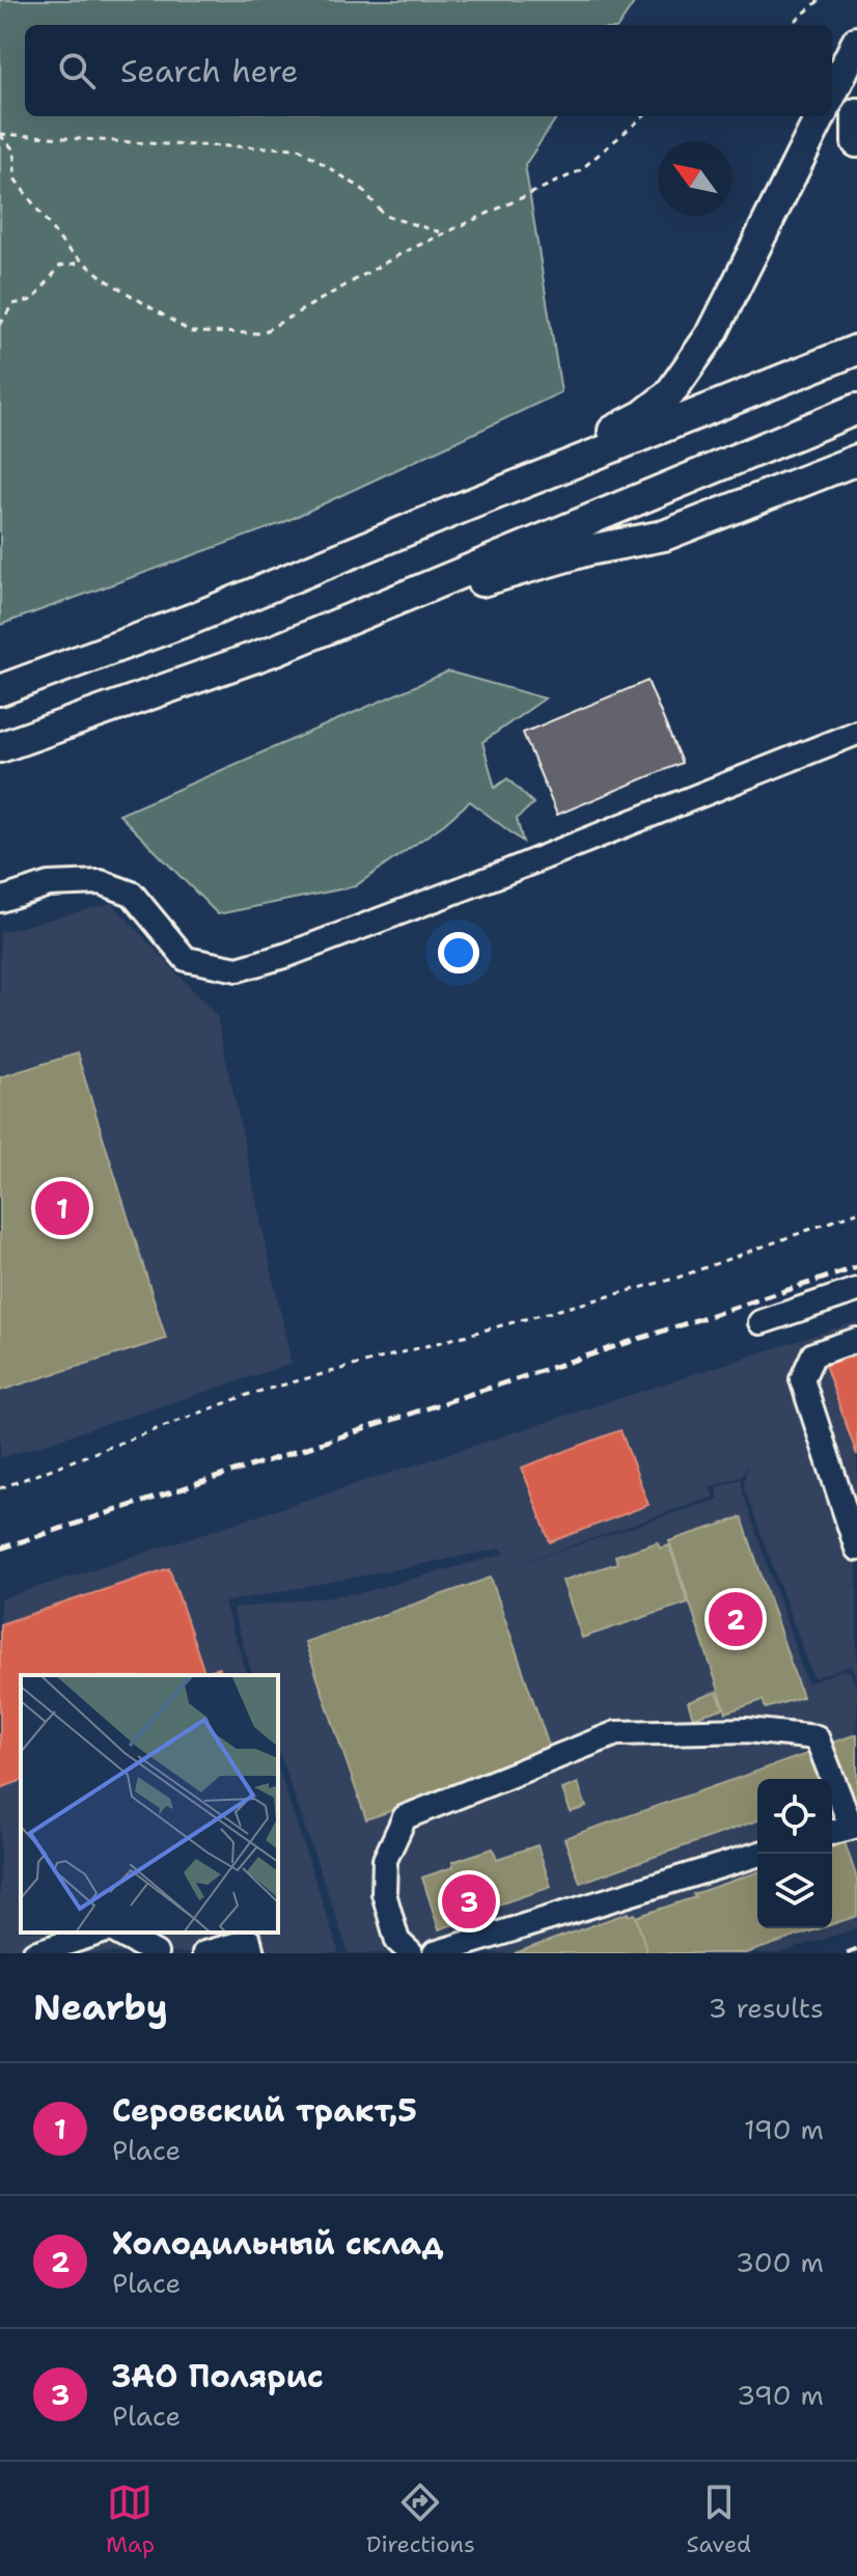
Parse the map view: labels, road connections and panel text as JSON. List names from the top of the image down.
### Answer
{
  "north": "top left",
  "page": {
    "search": "Search here",
    "pins": ["1", "2", "3"],
    "heading": ["Nearby", "3 results"],
    "list": [
      {
        "mark": "1",
        "name": "Серовский тракт,5",
        "note": "Place",
        "value": "190 m"
      },
      {
        "mark": "2",
        "name": "Холодильный склад",
        "note": "Place",
        "value": "300 m"
      },
      {
        "mark": "3",
        "name": "ЗАО Полярис",
        "note": "Place",
        "value": "390 m"
      }
    ],
    "nav": ["Map", "Directions", "Saved"]
  }
}
